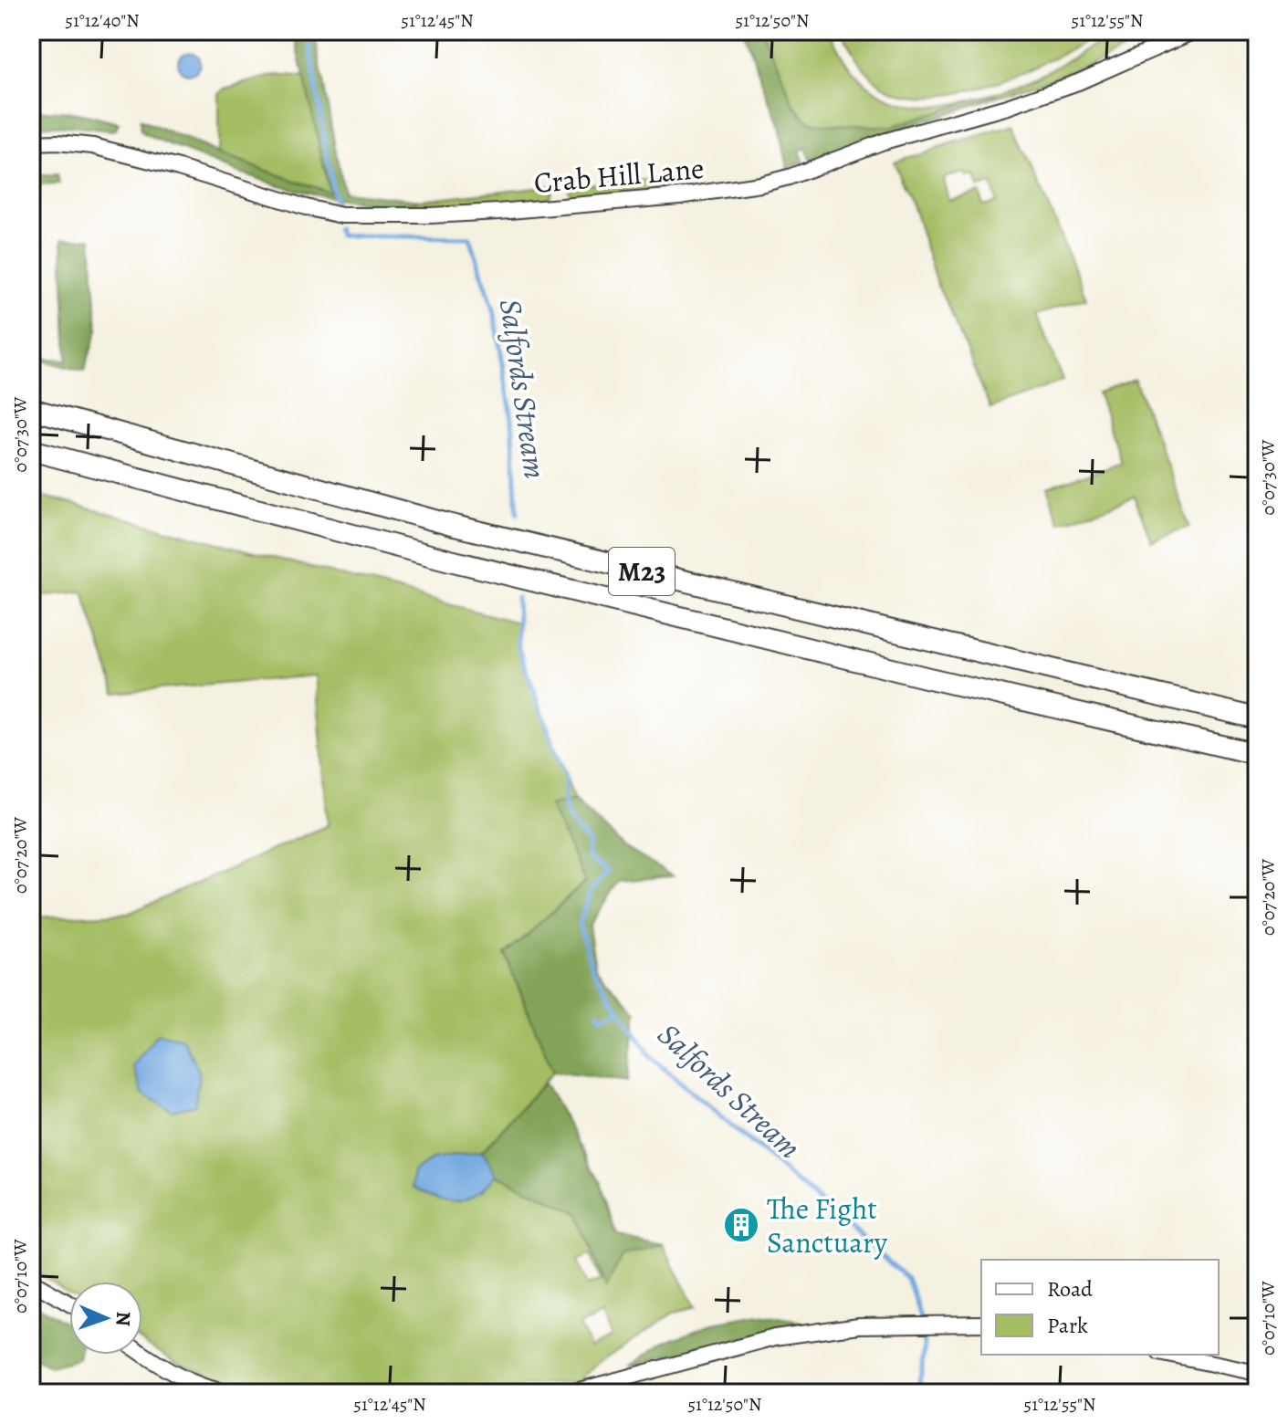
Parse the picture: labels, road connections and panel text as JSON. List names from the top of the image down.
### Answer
{
  "streets": {
    "highway": ["M23"],
    "street": ["Crab Hill Lane"]
  },
  "water": ["Salfords Stream"],
  "places": {
    "building": ["The Fight Sanctuary"]
  },
  "legend": ["Road", "Park"],
  "north": "right",
  "coordinates": [
    "51°12'40\"N",
    "51°12'45\"N",
    "51°12'50\"N",
    "51°12'55\"N",
    "0°07'30\"W",
    "0°07'20\"W",
    "0°07'10\"W"
  ]
}
